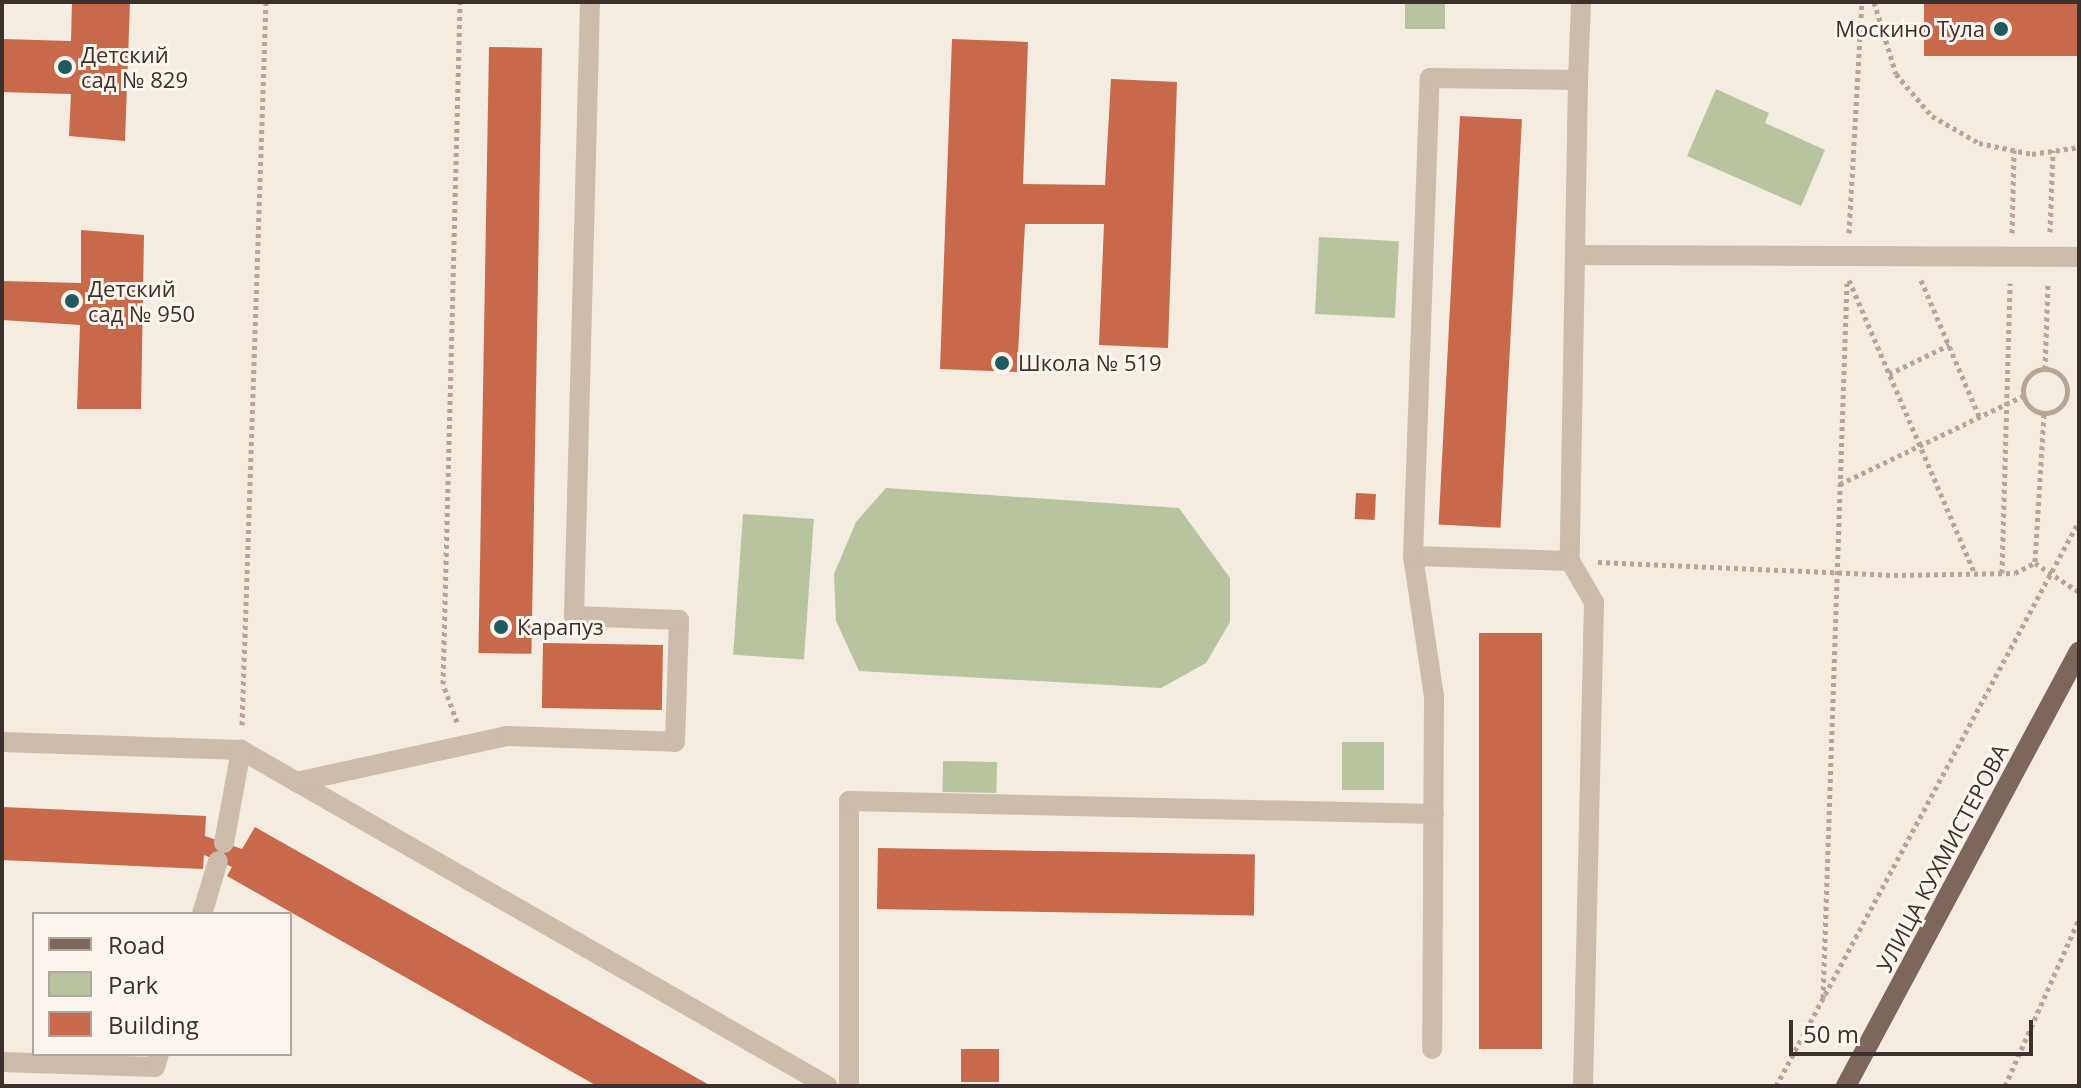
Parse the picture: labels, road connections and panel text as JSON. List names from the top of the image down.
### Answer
{
  "streets": {
    "main road": ["УЛИЦА КУХМИСТЕРОВА"]
  },
  "places": [
    "Москино Тула",
    "Детский сад № 829",
    "Детский сад № 950",
    "Школа № 519",
    "Карапуз"
  ],
  "legend": ["Road", "Park", "Building"],
  "scale_bar": "50 m"
}
